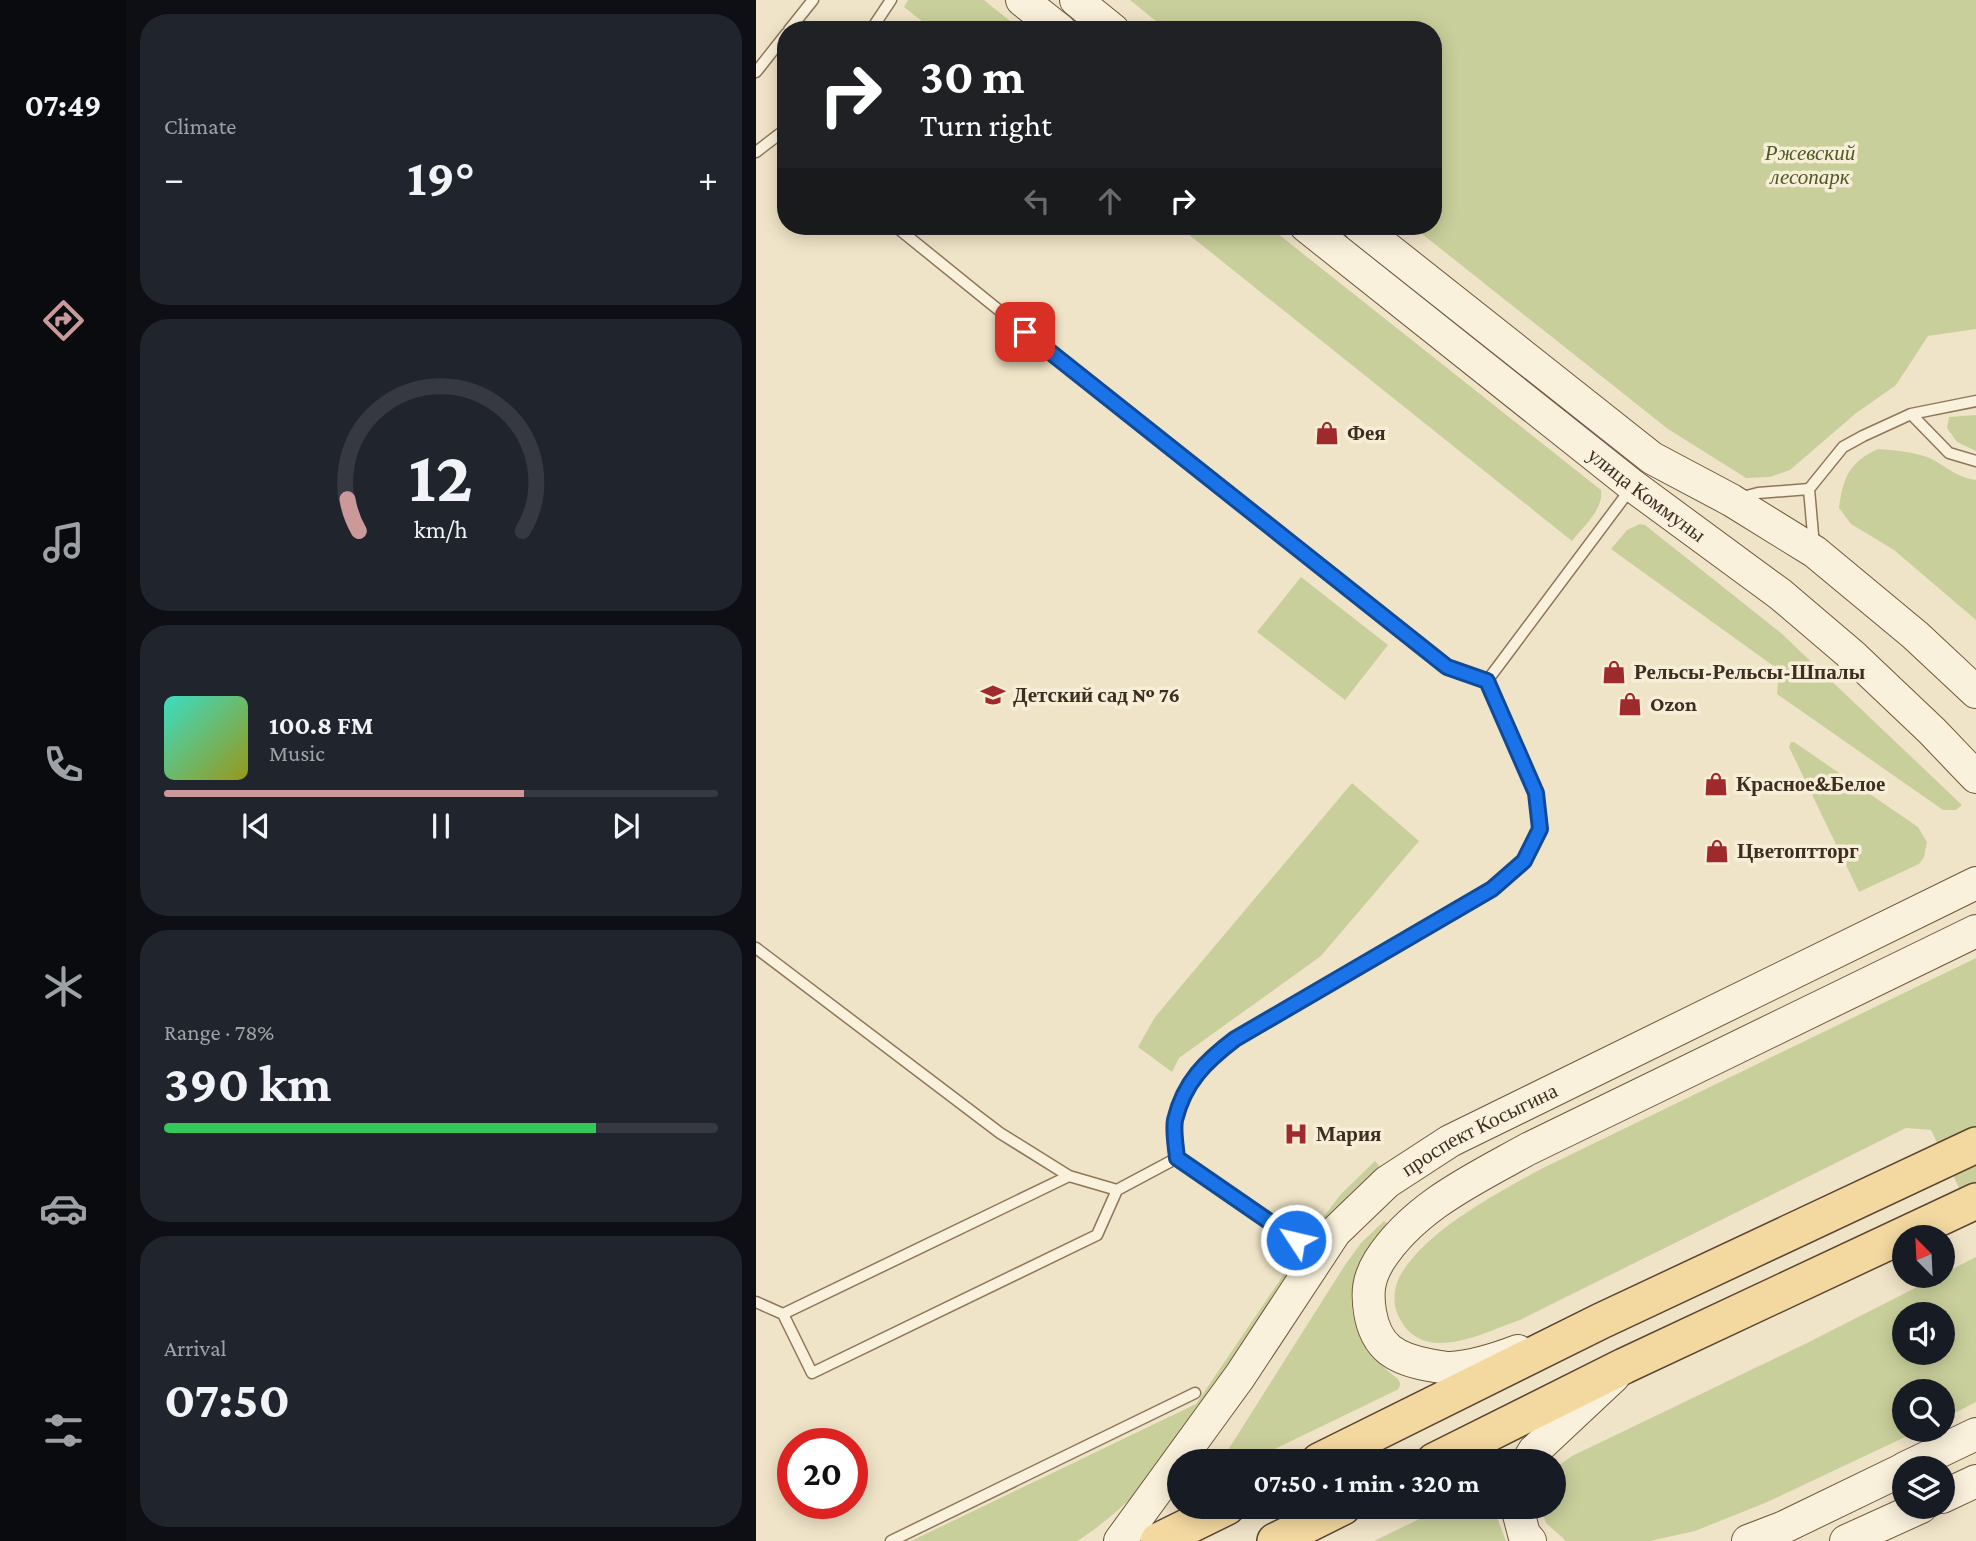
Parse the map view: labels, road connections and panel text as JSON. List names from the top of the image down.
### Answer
{
  "streets": {
    "main road": ["улица Коммуны", "проспект Косыгина"]
  },
  "parks": ["Ржевский лесопарк"],
  "places": {
    "shop": [
      "Фея",
      "Рельсы-Рельсы-Шпалы",
      "Ozon",
      "Красное&Белое",
      "Цветоптторг"
    ],
    "school or university": ["Детский сад № 76"],
    "hospital": ["Мария"]
  },
  "north": "top left",
  "page": {
    "tabs": "07:49",
    "tile": [
      "Climate",
      ["Range · 78%", "390 km"],
      ["Arrival", "07:50"]
    ],
    "turn": ["30 m", "Turn right"],
    "heat": ["−", "19°", "+"],
    "song": ["100.8 FM", "Music"],
    "limit": "20",
    "trip": "07:50 · 1 min · 320 m",
    "gauge": ["12", "km/h"]
  }
}
